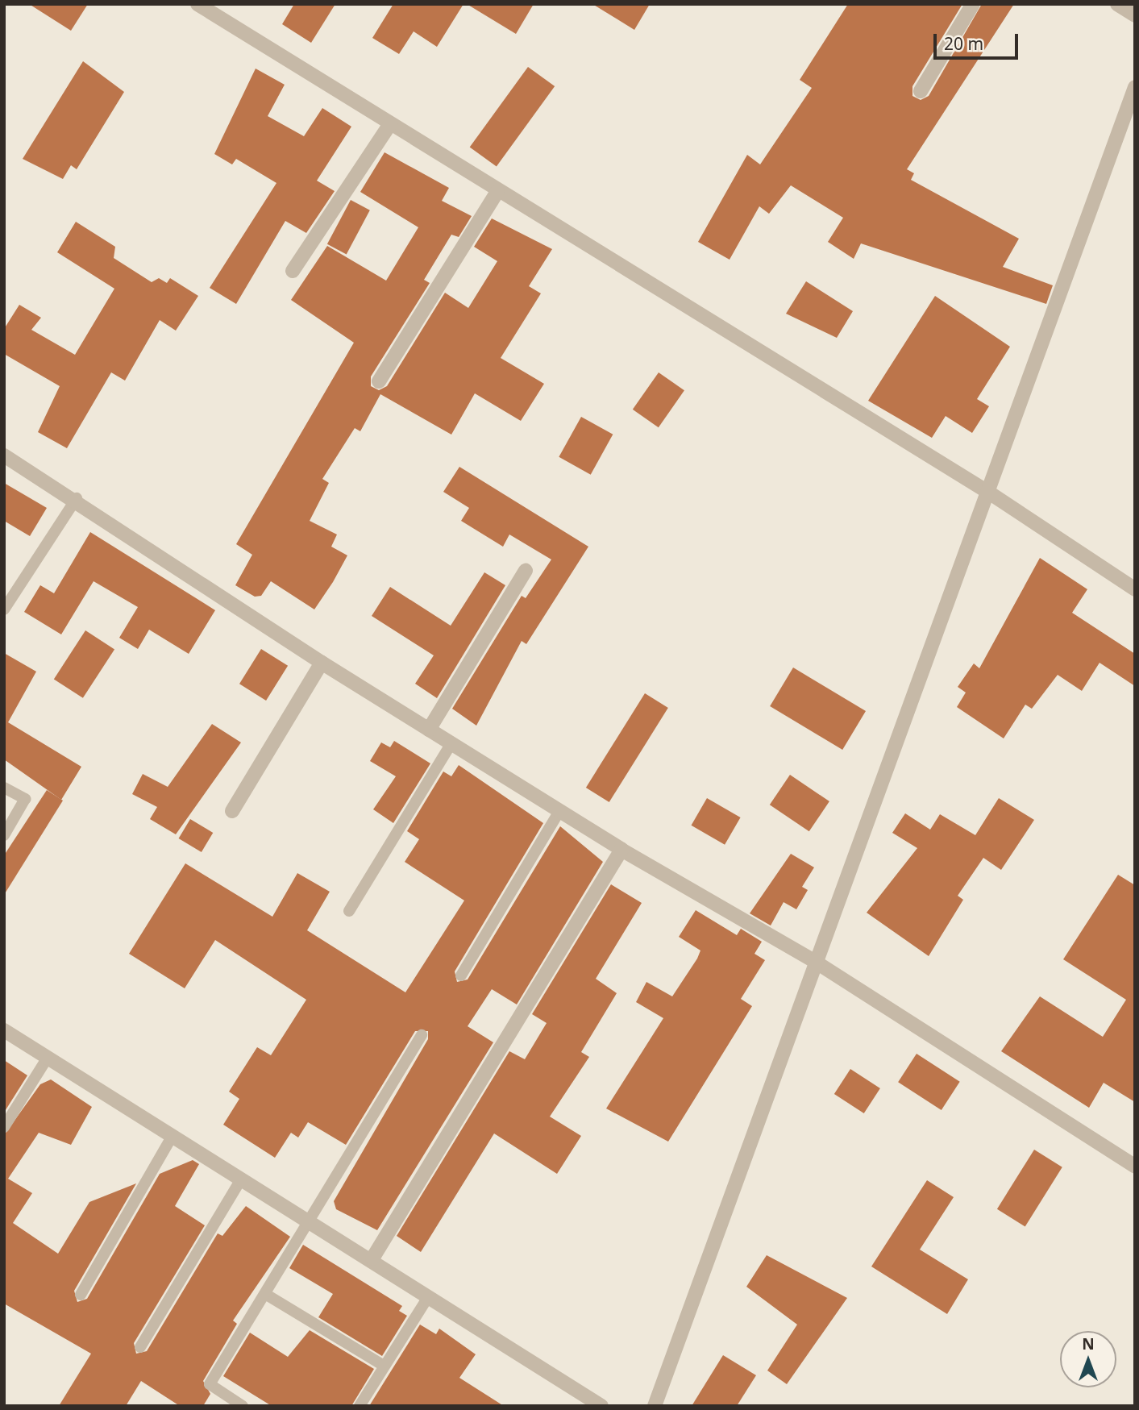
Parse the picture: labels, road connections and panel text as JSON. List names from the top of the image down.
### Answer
{
  "scale_bar": "20 m",
  "north": "top"
}
